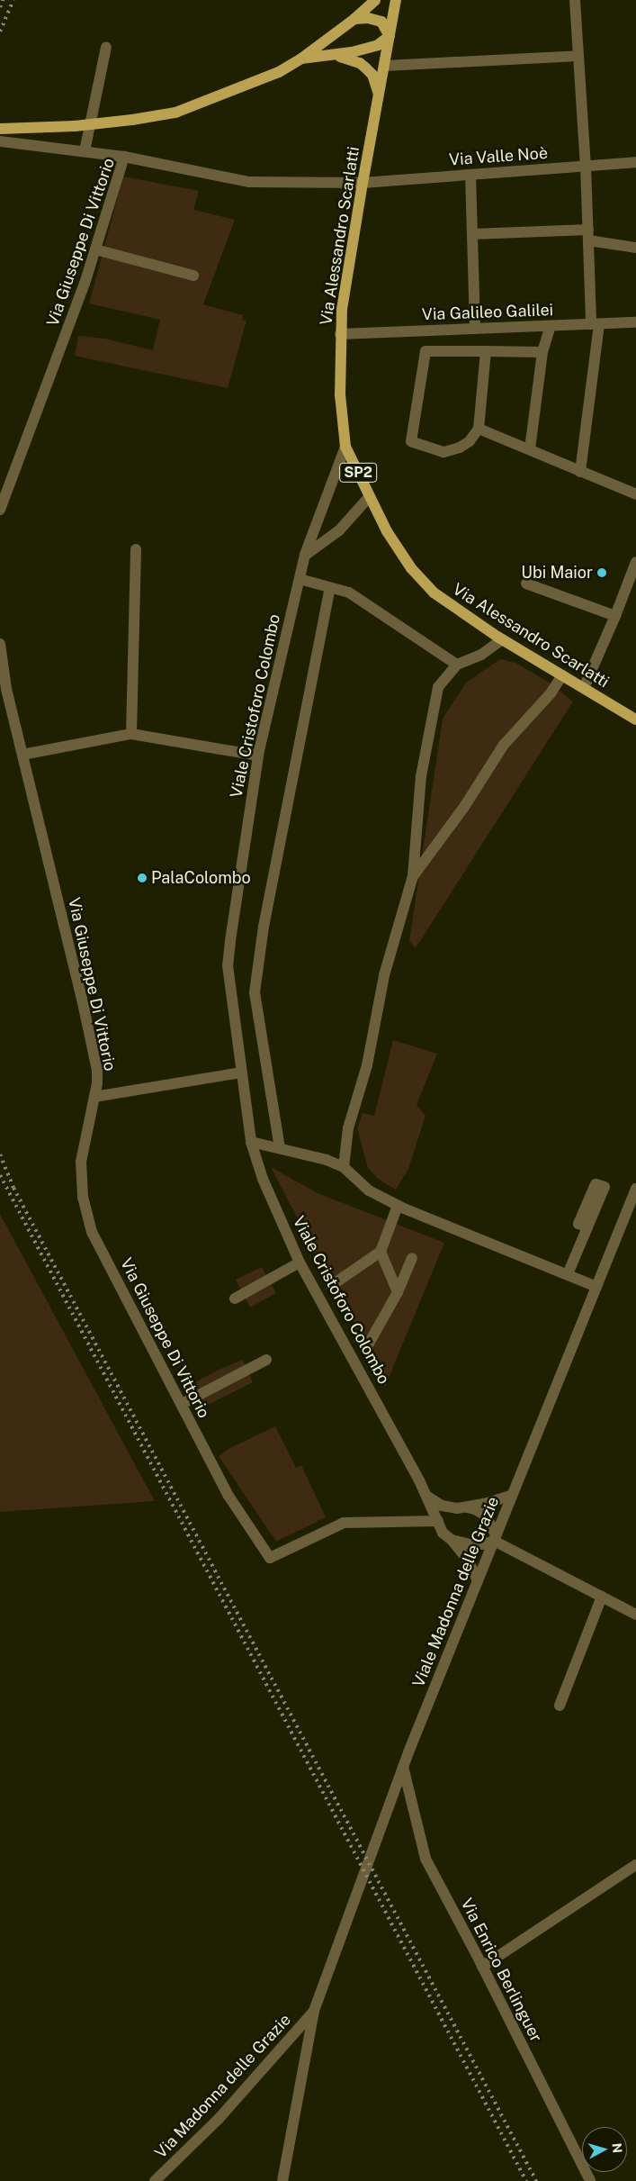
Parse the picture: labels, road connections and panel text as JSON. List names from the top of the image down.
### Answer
{
  "streets": {
    "main road": ["Via Alessandro Scarlatti", "SP2"],
    "street": [
      "Via Valle Noè",
      "Via Giuseppe Di Vittorio",
      "Via Galileo Galilei",
      "Viale Cristoforo Colombo",
      "Viale Madonna delle Grazie",
      "Via Enrico Berlinguer",
      "Via Madonna delle Grazie"
    ]
  },
  "crossings": [
    ["Via Valle Noè", "Via Alessandro Scarlatti"],
    ["Via Valle Noè", "Via Giuseppe Di Vittorio"],
    ["Via Alessandro Scarlatti", "Via Giuseppe Di Vittorio"],
    ["Via Alessandro Scarlatti", "Via Galileo Galilei"],
    ["Via Alessandro Scarlatti", "Viale Cristoforo Colombo"],
    ["Via Giuseppe Di Vittorio", "Viale Cristoforo Colombo"],
    ["Viale Cristoforo Colombo", "Viale Madonna delle Grazie"],
    ["Viale Madonna delle Grazie", "Via Enrico Berlinguer"],
    ["Viale Madonna delle Grazie", "Via Madonna delle Grazie"]
  ],
  "places": ["Ubi Maior", "PalaColombo"],
  "north": "right"
}
